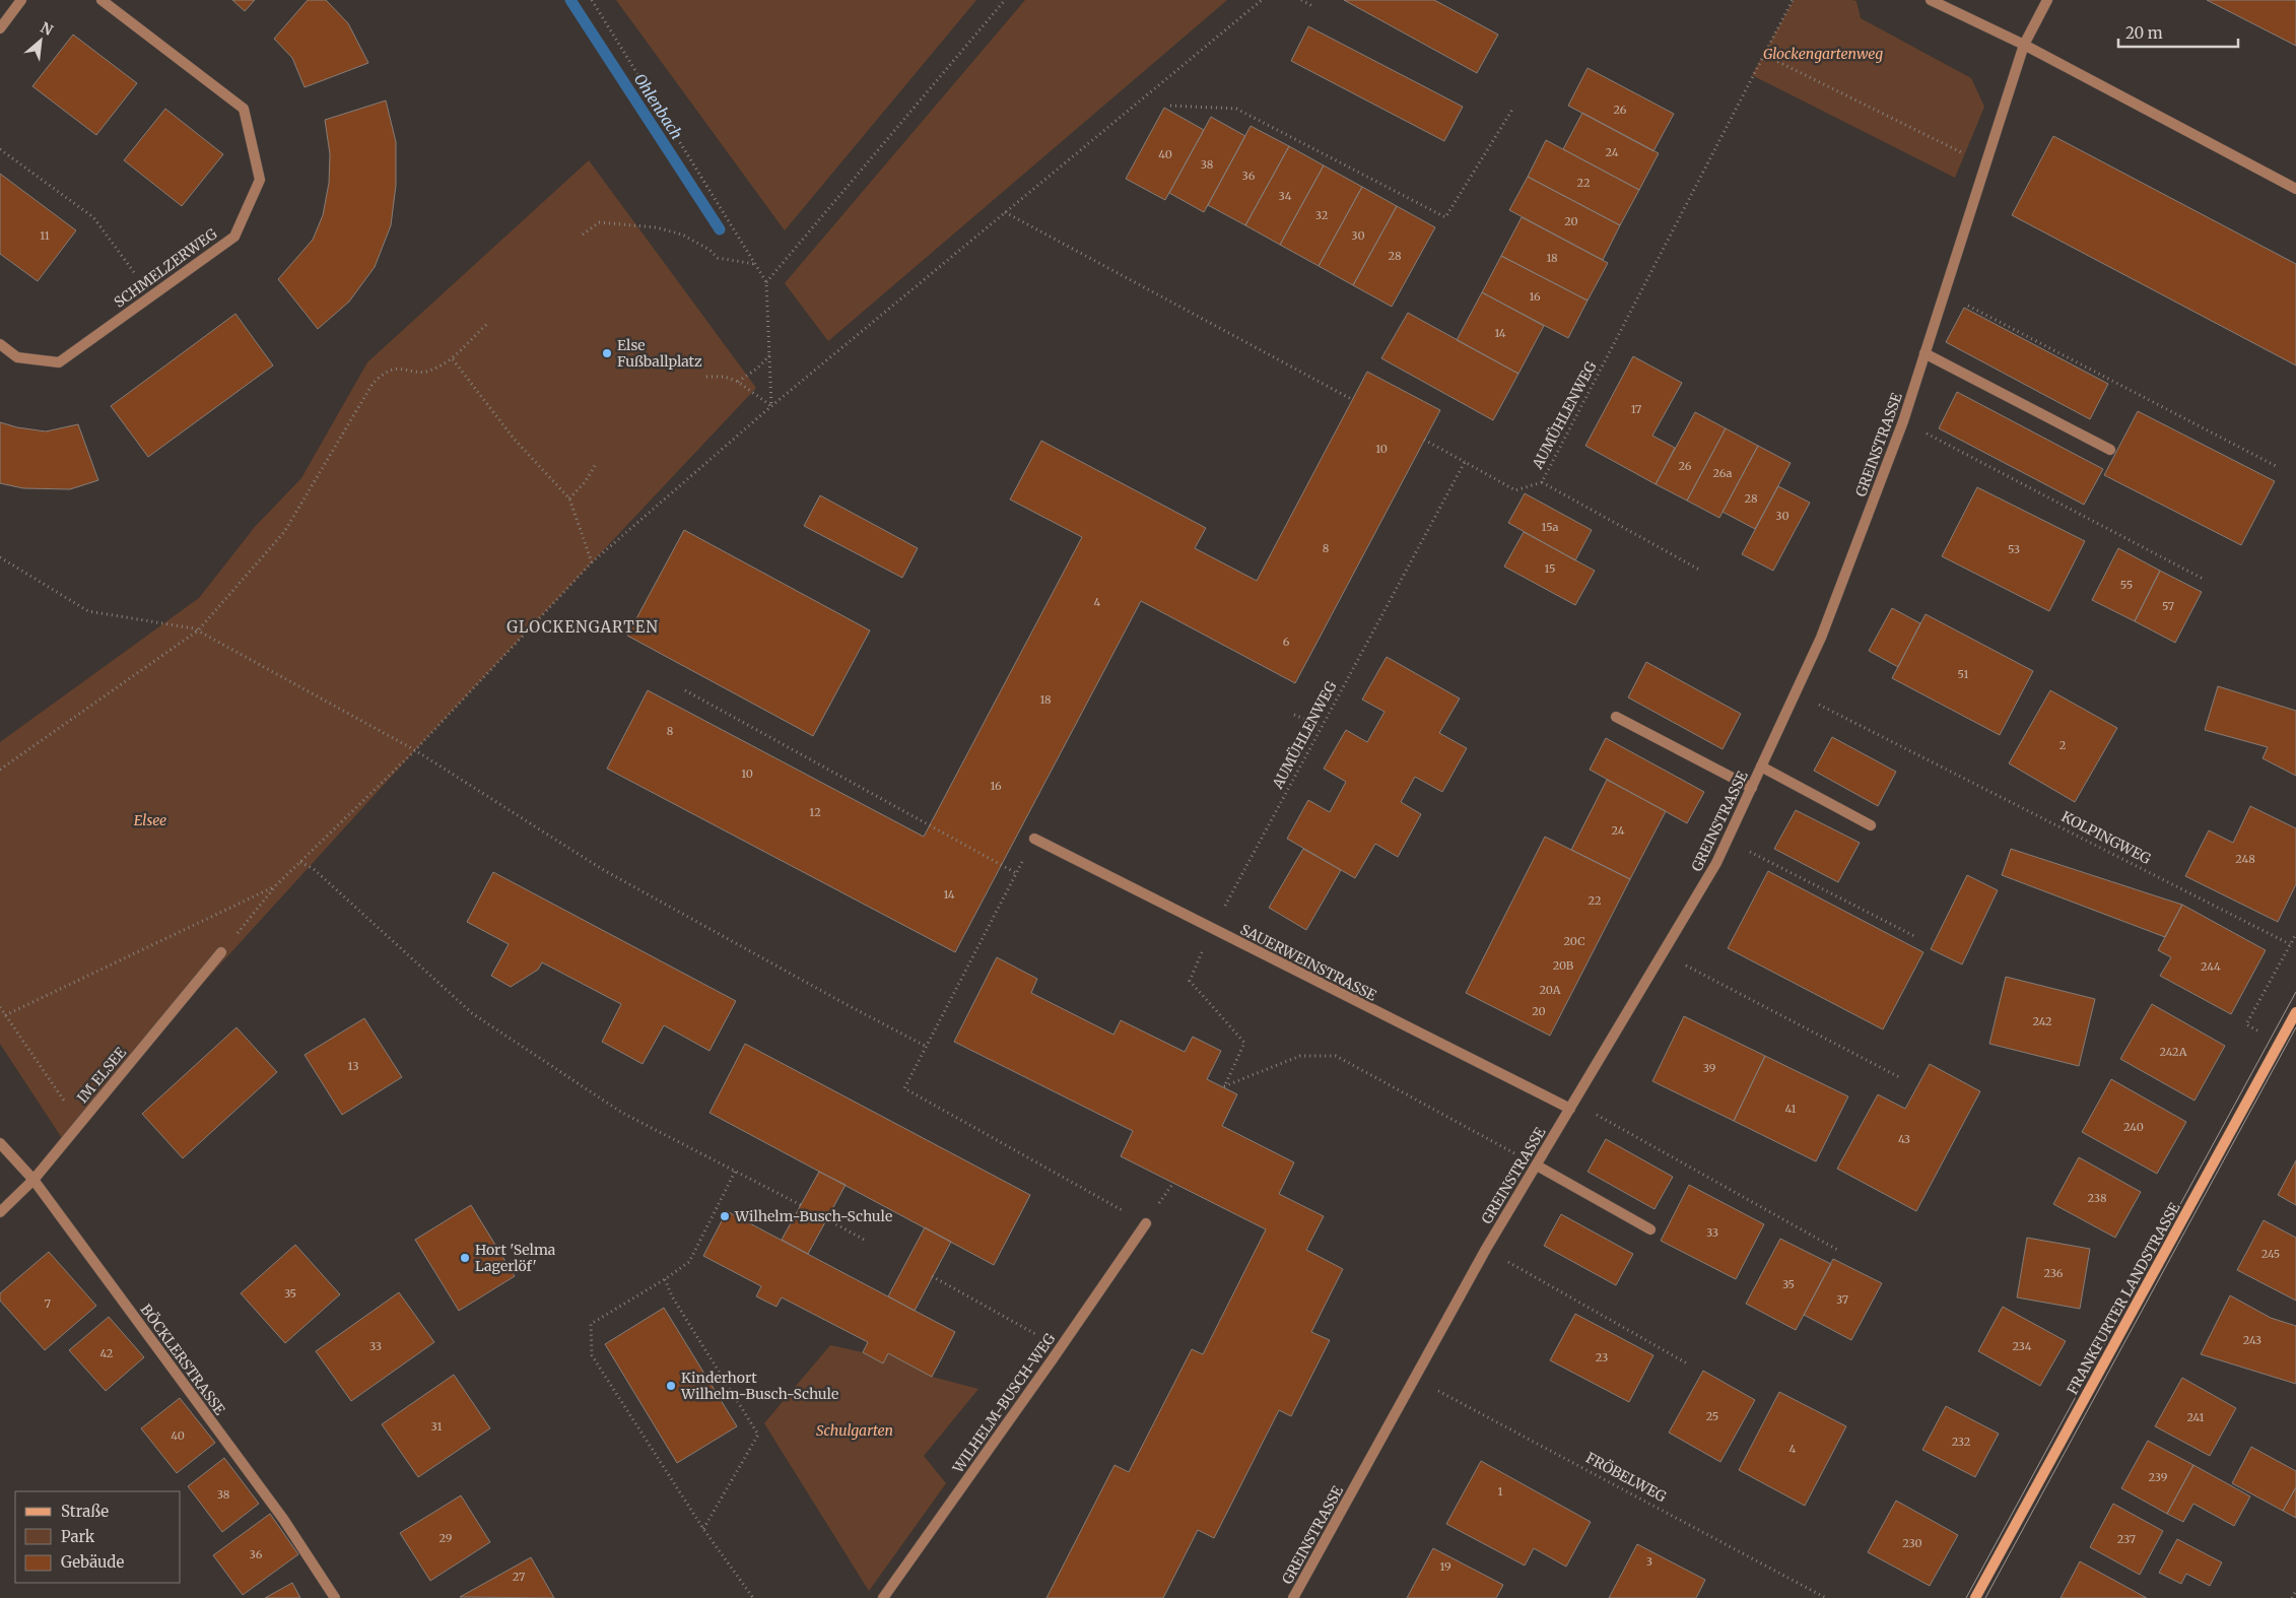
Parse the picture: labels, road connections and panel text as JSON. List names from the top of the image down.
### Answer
{
  "streets": {
    "street": [
      "SCHMELZERWEG",
      "GREINSTRASSE",
      "SAUERWEINSTRASSE",
      "IM ELSEE",
      "FRANKFURTER LANDSTRASSE",
      "BÖCKLERSTRASSE",
      "WILHELM-BUSCH-WEG"
    ],
    "path": ["AUMÜHLENWEG", "KOLPINGWEG", "FRÖBELWEG"]
  },
  "crossings": [
    ["AUMÜHLENWEG", "GREINSTRASSE"],
    ["AUMÜHLENWEG", "SAUERWEINSTRASSE"],
    ["GREINSTRASSE", "KOLPINGWEG"],
    ["GREINSTRASSE", "SAUERWEINSTRASSE"],
    ["GREINSTRASSE", "FRÖBELWEG"],
    ["IM ELSEE", "BÖCKLERSTRASSE"]
  ],
  "districts": ["GLOCKENGARTEN"],
  "water": ["Ohlenbach"],
  "parks": ["Glockengartenweg", "Elsee", "Schulgarten"],
  "places": [
    "Else Fußballplatz",
    "Wilhelm-Busch-Schule",
    "Hort 'Selma Lagerlöf'",
    "Kinderhort Wilhelm-Busch-Schule"
  ],
  "house_numbers": [
    "26",
    "24",
    "40",
    "38",
    "36",
    "22",
    "34",
    "32",
    "20",
    "11",
    "30",
    "28",
    "18",
    "16",
    "14",
    "17",
    "10",
    "26",
    "26a",
    "28",
    "30",
    "15a",
    "8",
    "53",
    "15",
    "55",
    "4",
    "57",
    "6",
    "51",
    "18",
    "8",
    "2",
    "10",
    "16",
    "12",
    "24",
    "248",
    "14",
    "22",
    "20C",
    "20B",
    "244",
    "20A",
    "20",
    "242",
    "242A",
    "13",
    "39",
    "41",
    "240",
    "43",
    "238",
    "33",
    "245",
    "236",
    "35",
    "35",
    "37",
    "7",
    "243",
    "33",
    "234",
    "42",
    "23",
    "25",
    "241",
    "31",
    "40",
    "232",
    "4",
    "239",
    "1",
    "38",
    "29",
    "237",
    "230",
    "36",
    "3",
    "19",
    "27"
  ],
  "legend": ["Straße", "Park", "Gebäude"],
  "scale_bar": "20 m",
  "north": "top right"
}
